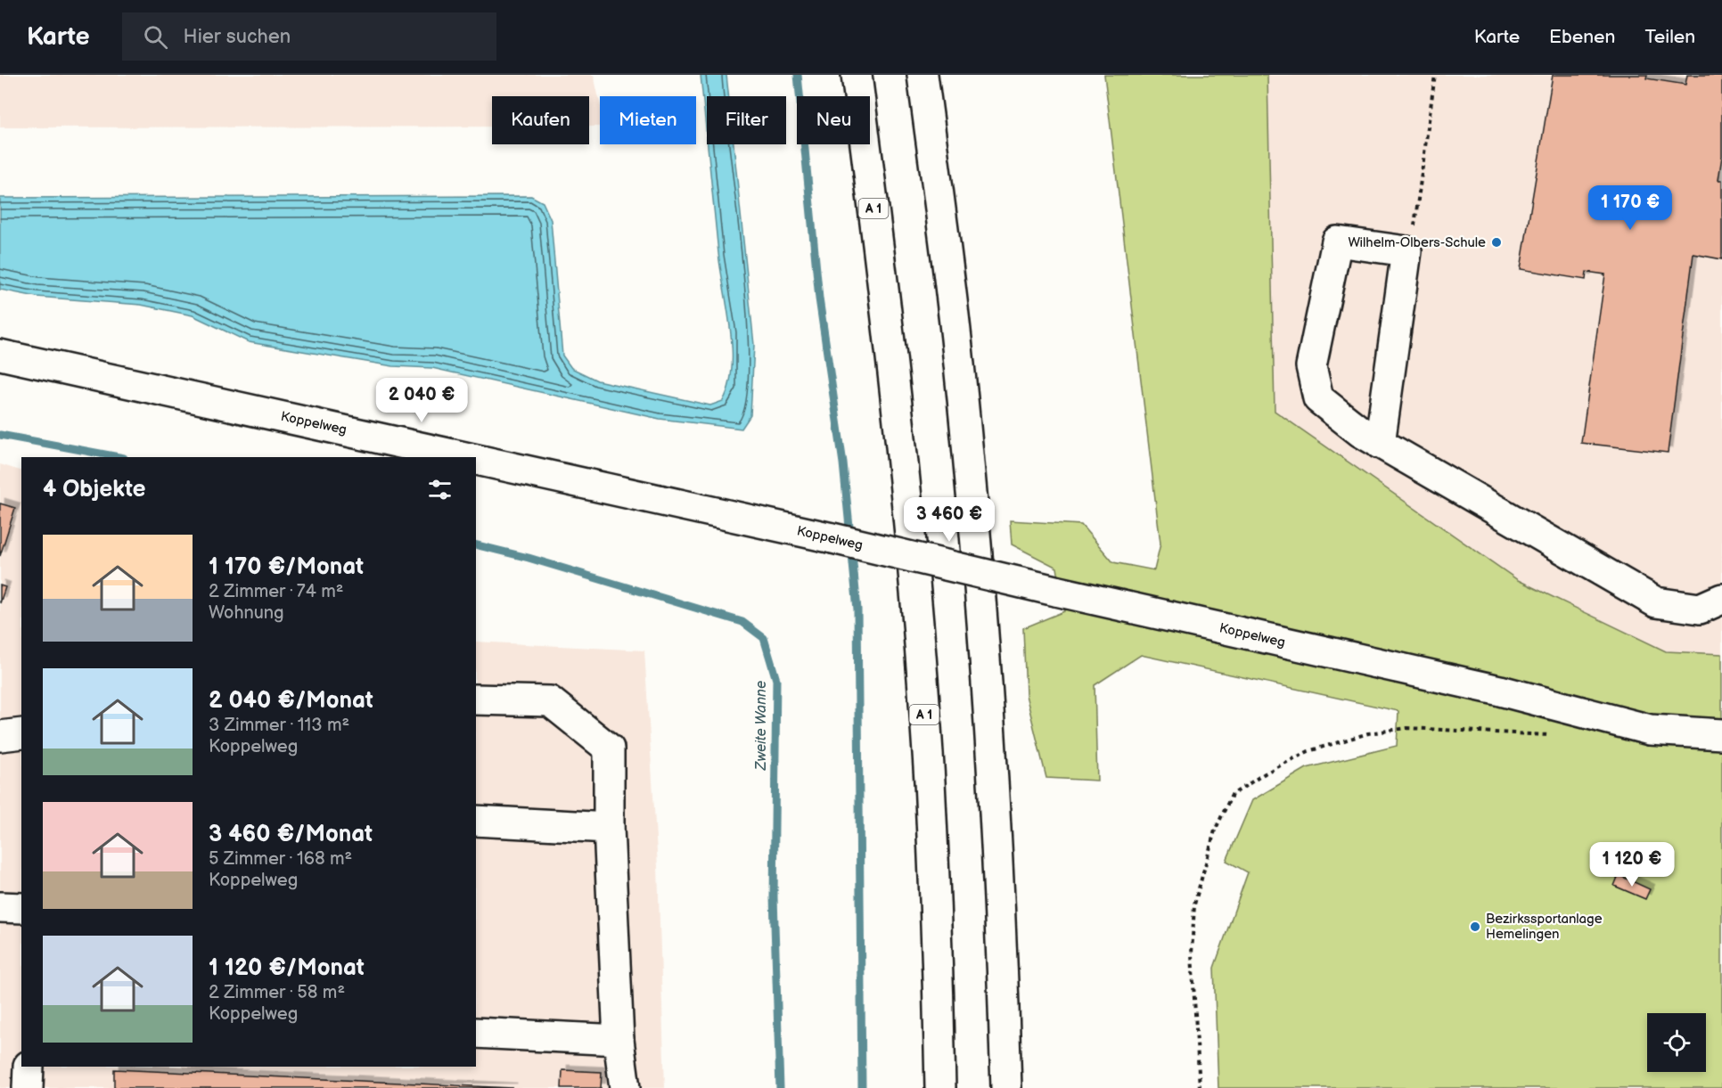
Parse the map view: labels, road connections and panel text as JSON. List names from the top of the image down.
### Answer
{
  "streets": {
    "main road": ["A 1", "Koppelweg"]
  },
  "water": ["Zweite Wanne"],
  "places": ["Wilhelm-Olbers-Schule", "Bezirkssportanlage Hemelingen"],
  "page": {
    "header": "Karte",
    "search": "Hier suchen",
    "nav": ["Karte", "Ebenen", "Teilen"],
    "chip": [
      "Kaufen",
      "Mieten",
      "Filter",
      "Neu"
    ],
    "price": [
      "1 170 €",
      "2 040 €",
      "3 460 €",
      "1 120 €"
    ],
    "heading": "4 Objekte",
    "list": [
      {
        "name": "1 170 €/Monat",
        "note": "2 Zimmer · 74 m² · Wohnung"
      },
      {
        "name": "2 040 €/Monat",
        "note": "3 Zimmer · 113 m² · Koppelweg"
      },
      {
        "name": "3 460 €/Monat",
        "note": "5 Zimmer · 168 m² · Koppelweg"
      },
      {
        "name": "1 120 €/Monat",
        "note": "2 Zimmer · 58 m² · Koppelweg"
      }
    ]
  }
}
